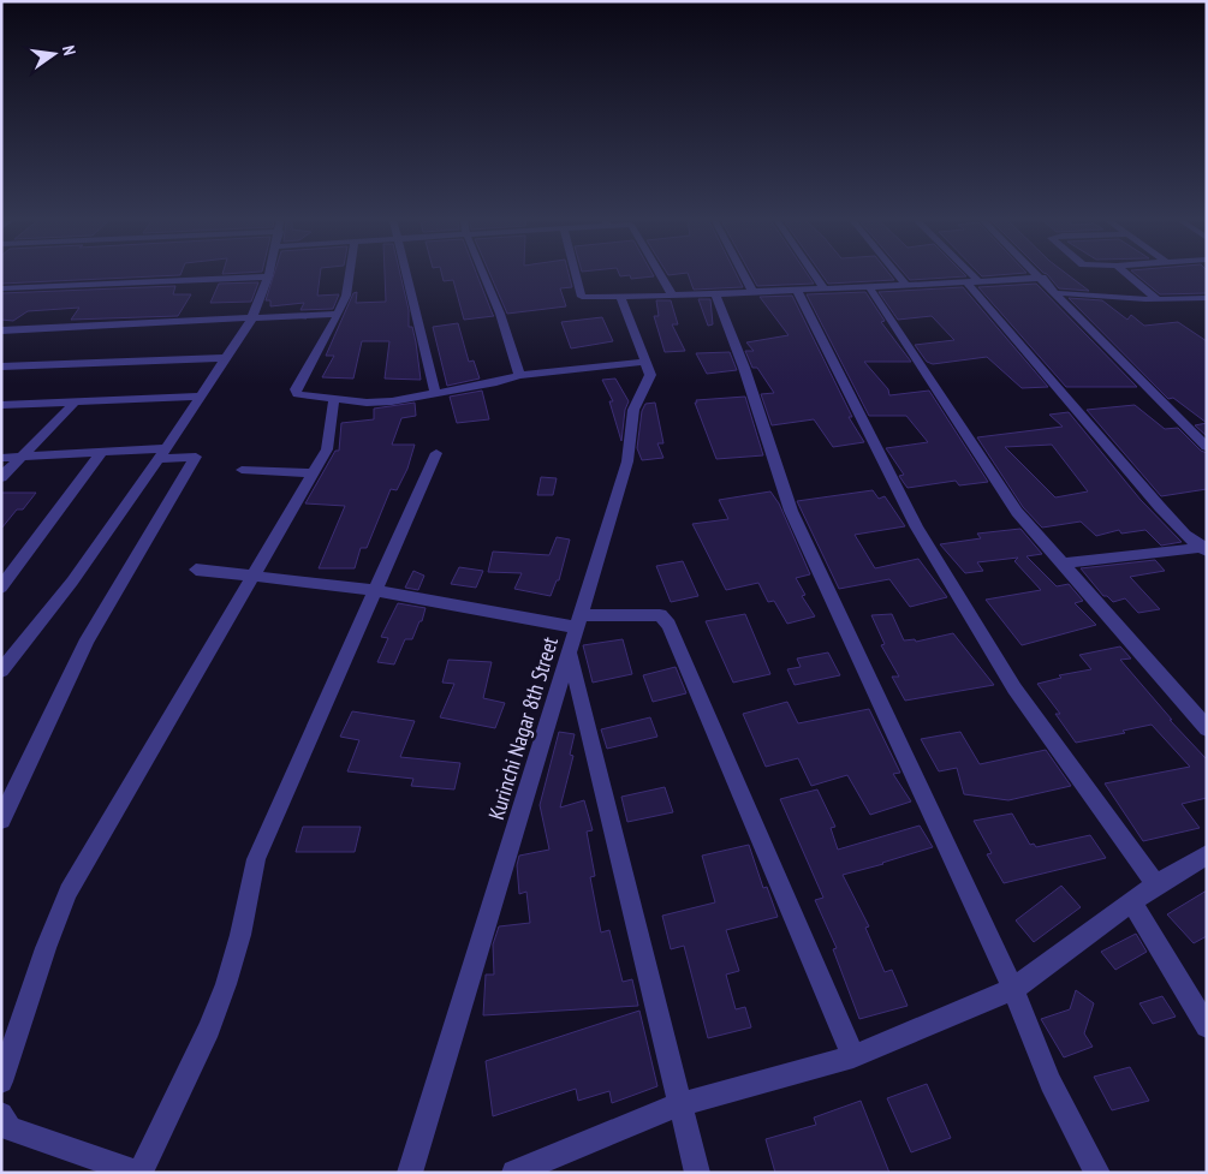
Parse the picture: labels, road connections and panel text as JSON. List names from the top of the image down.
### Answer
{
  "streets": {
    "street": ["Kurinchi Nagar 8th Street"]
  },
  "north": "right"
}
